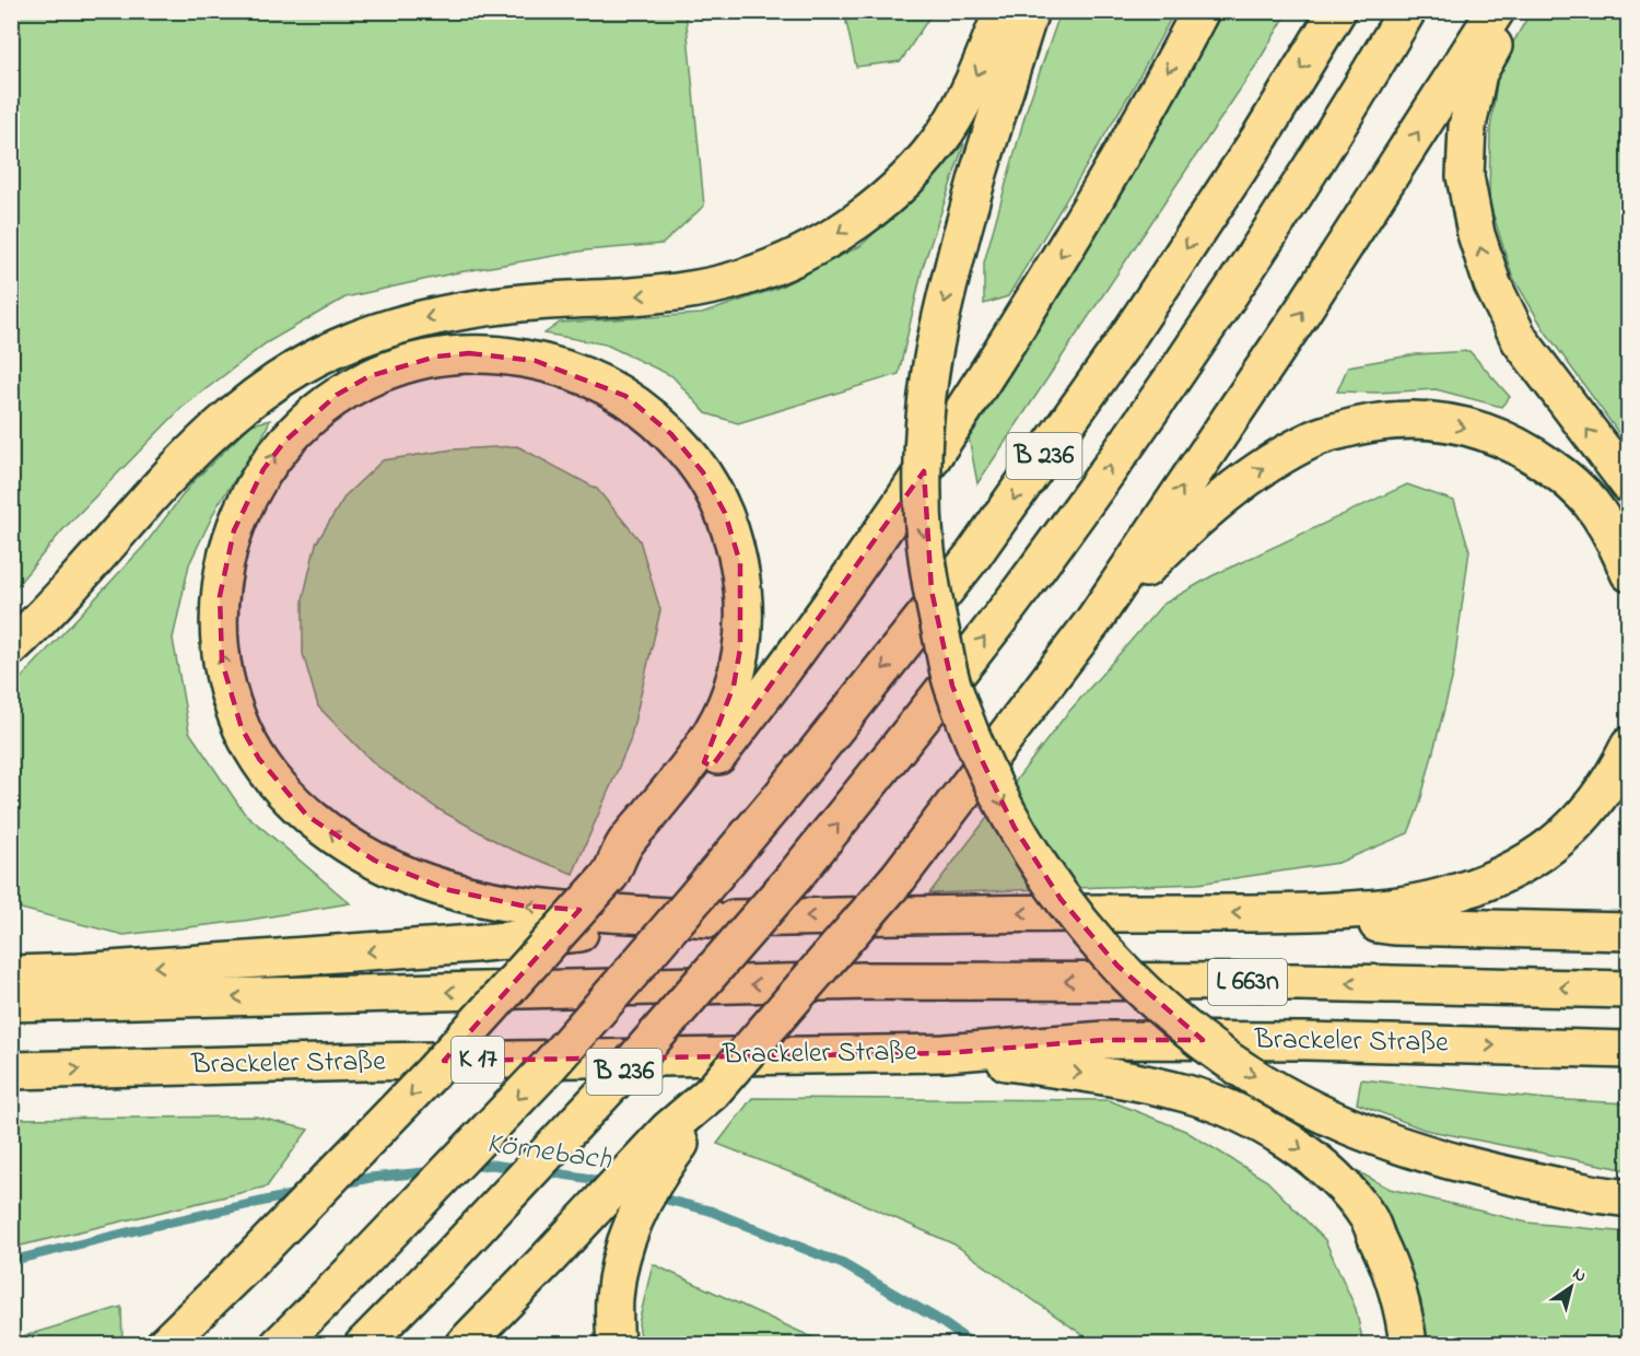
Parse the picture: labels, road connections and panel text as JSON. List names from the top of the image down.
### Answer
{
  "streets": {
    "highway": [
      "B 236",
      "L 663n",
      "Brackeler Straße",
      "K 17"
    ]
  },
  "water": ["Körnebach"],
  "north": "top right"
}
